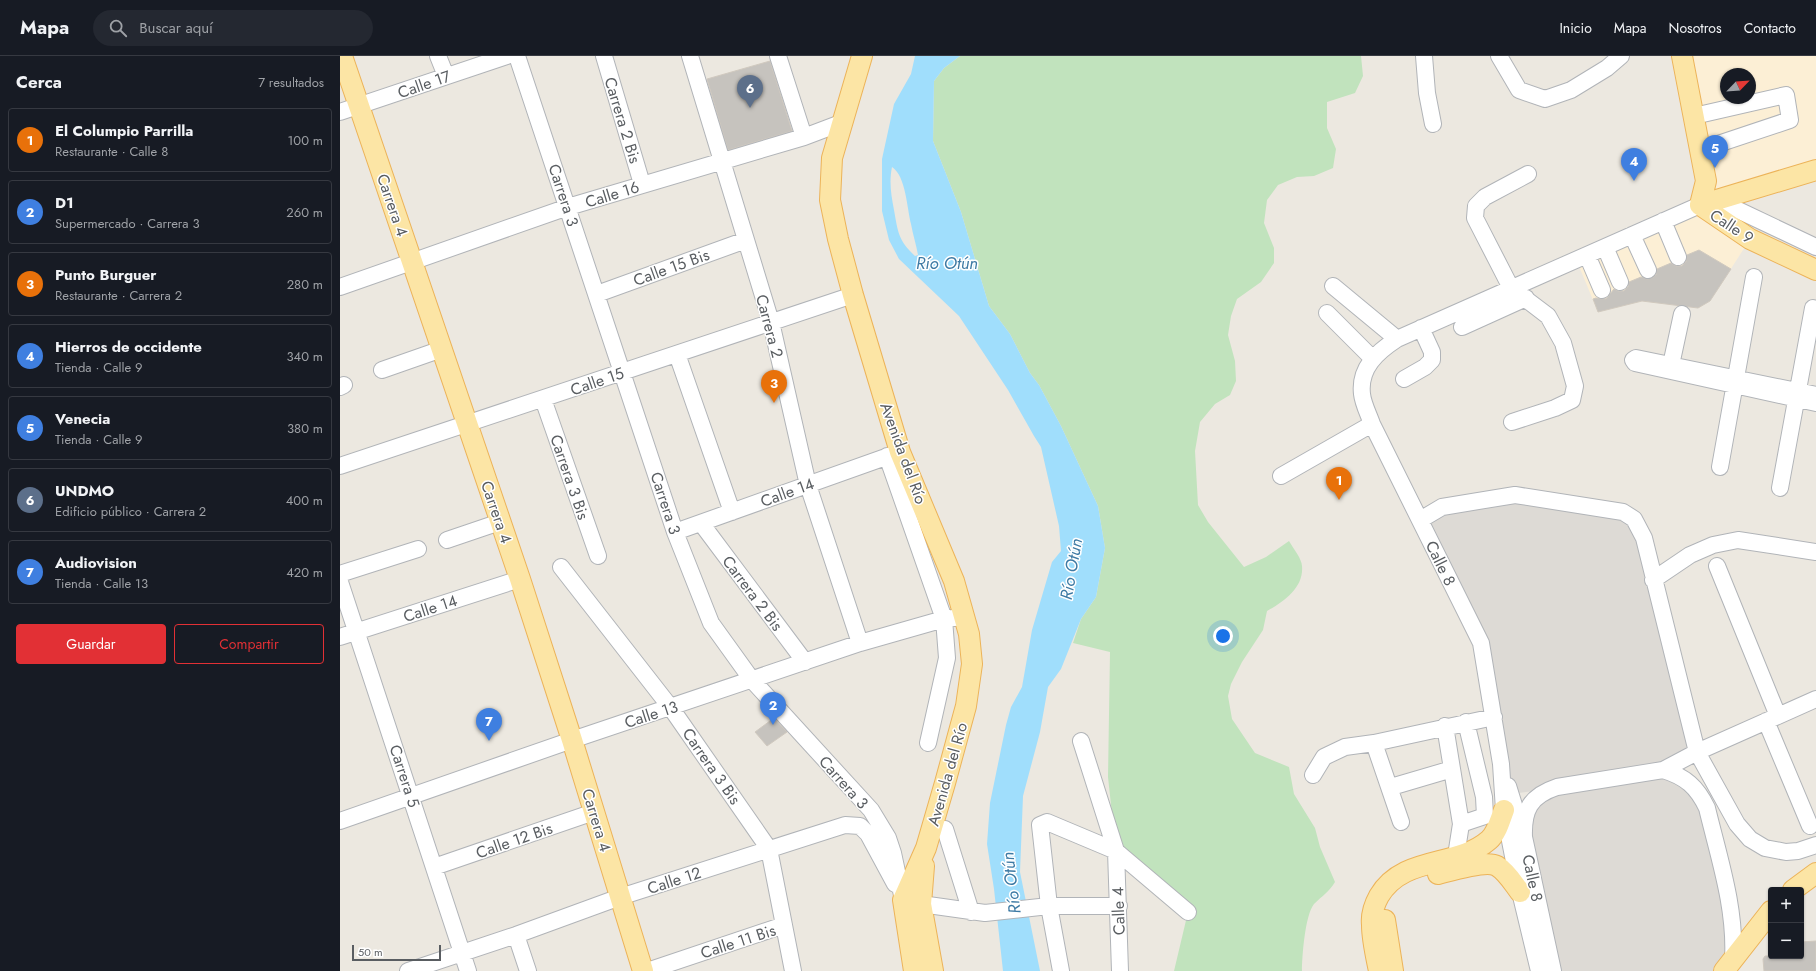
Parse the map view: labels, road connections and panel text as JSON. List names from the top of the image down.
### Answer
{
  "streets": {
    "main road": ["Carrera 4", "Calle 9", "Avenida del Río"],
    "street": [
      "Calle 17",
      "Carrera 2 Bis",
      "Calle 16",
      "Carrera 3",
      "Calle 15 Bis",
      "Carrera 2",
      "Calle 15",
      "Carrera 3 Bis",
      "Calle 14",
      "Calle 8",
      "Calle 13",
      "Carrera 5",
      "Calle 12 Bis",
      "Calle 12",
      "Calle 4",
      "Calle 11 Bis"
    ]
  },
  "crossings": [
    ["Calle 17", "Carrera 4"],
    ["Carrera 2 Bis", "Calle 16"],
    ["Carrera 2 Bis", "Calle 14"],
    ["Carrera 2 Bis", "Calle 13"],
    ["Calle 16", "Carrera 3"],
    ["Calle 16", "Carrera 4"],
    ["Calle 16", "Carrera 2"],
    ["Calle 16", "Avenida del Río"],
    ["Carrera 3", "Calle 15 Bis"],
    ["Carrera 3", "Calle 15"],
    ["Carrera 3", "Avenida del Río"],
    ["Carrera 3", "Calle 14"],
    ["Carrera 3", "Calle 13"],
    ["Carrera 3", "Calle 12"],
    ["Carrera 4", "Calle 15"],
    ["Carrera 4", "Calle 14"],
    ["Carrera 4", "Calle 13"],
    ["Carrera 4", "Calle 12 Bis"],
    ["Carrera 4", "Calle 12"],
    ["Calle 15 Bis", "Carrera 2"],
    ["Carrera 2", "Calle 15"],
    ["Carrera 2", "Calle 14"],
    ["Carrera 2", "Calle 13"],
    ["Calle 15", "Avenida del Río"],
    ["Calle 15", "Carrera 3 Bis"],
    ["Avenida del Río", "Calle 14"],
    ["Avenida del Río", "Calle 13"],
    ["Avenida del Río", "Calle 12"],
    ["Carrera 3 Bis", "Calle 13"],
    ["Carrera 3 Bis", "Calle 12"],
    ["Carrera 3 Bis", "Calle 11 Bis"],
    ["Calle 14", "Carrera 5"],
    ["Calle 13", "Carrera 5"],
    ["Carrera 5", "Calle 12 Bis"],
    ["Carrera 5", "Calle 12"]
  ],
  "water": ["Río Otún"],
  "scale_bar": "50 m",
  "north": "top right",
  "page": {
    "header": "Mapa",
    "search": "Buscar aquí",
    "nav": [
      "Inicio",
      "Mapa",
      "Nosotros",
      "Contacto"
    ],
    "heading": ["Cerca", "7 resultados"],
    "pins": [
      "6",
      "5",
      "4",
      "3",
      "1",
      "2",
      "7"
    ],
    "list": [
      {
        "mark": "1",
        "name": "El Columpio Parrilla",
        "note": "Restaurante · Calle 8",
        "value": "100 m"
      },
      {
        "mark": "2",
        "name": "D1",
        "note": "Supermercado · Carrera 3",
        "value": "260 m"
      },
      {
        "mark": "3",
        "name": "Punto Burguer",
        "note": "Restaurante · Carrera 2",
        "value": "280 m"
      },
      {
        "mark": "4",
        "name": "Hierros de occidente",
        "note": "Tienda · Calle 9",
        "value": "340 m"
      },
      {
        "mark": "5",
        "name": "Venecia",
        "note": "Tienda · Calle 9",
        "value": "380 m"
      },
      {
        "mark": "6",
        "name": "UNDMO",
        "note": "Edificio público · Carrera 2",
        "value": "400 m"
      },
      {
        "mark": "7",
        "name": "Audiovision",
        "note": "Tienda · Calle 13",
        "value": "420 m"
      }
    ],
    "buttons": ["Guardar", "Compartir"],
    "map_buttons": ["+", "−"],
    "scale": "50 m"
  }
}
